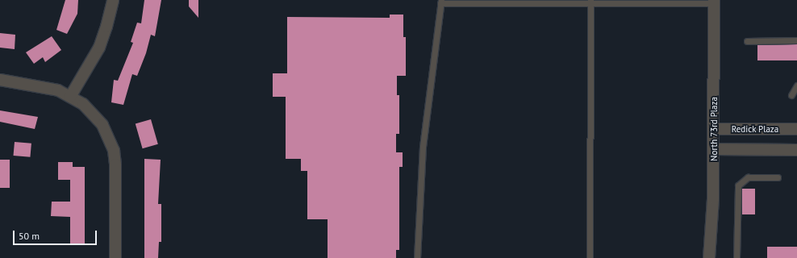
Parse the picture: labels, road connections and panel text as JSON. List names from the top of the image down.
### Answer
{
  "streets": {
    "street": ["North 73rd Plaza", "Redick Plaza"]
  },
  "crossings": [
    ["North 73rd Plaza", "Redick Plaza"]
  ],
  "scale_bar": "50 m"
}
